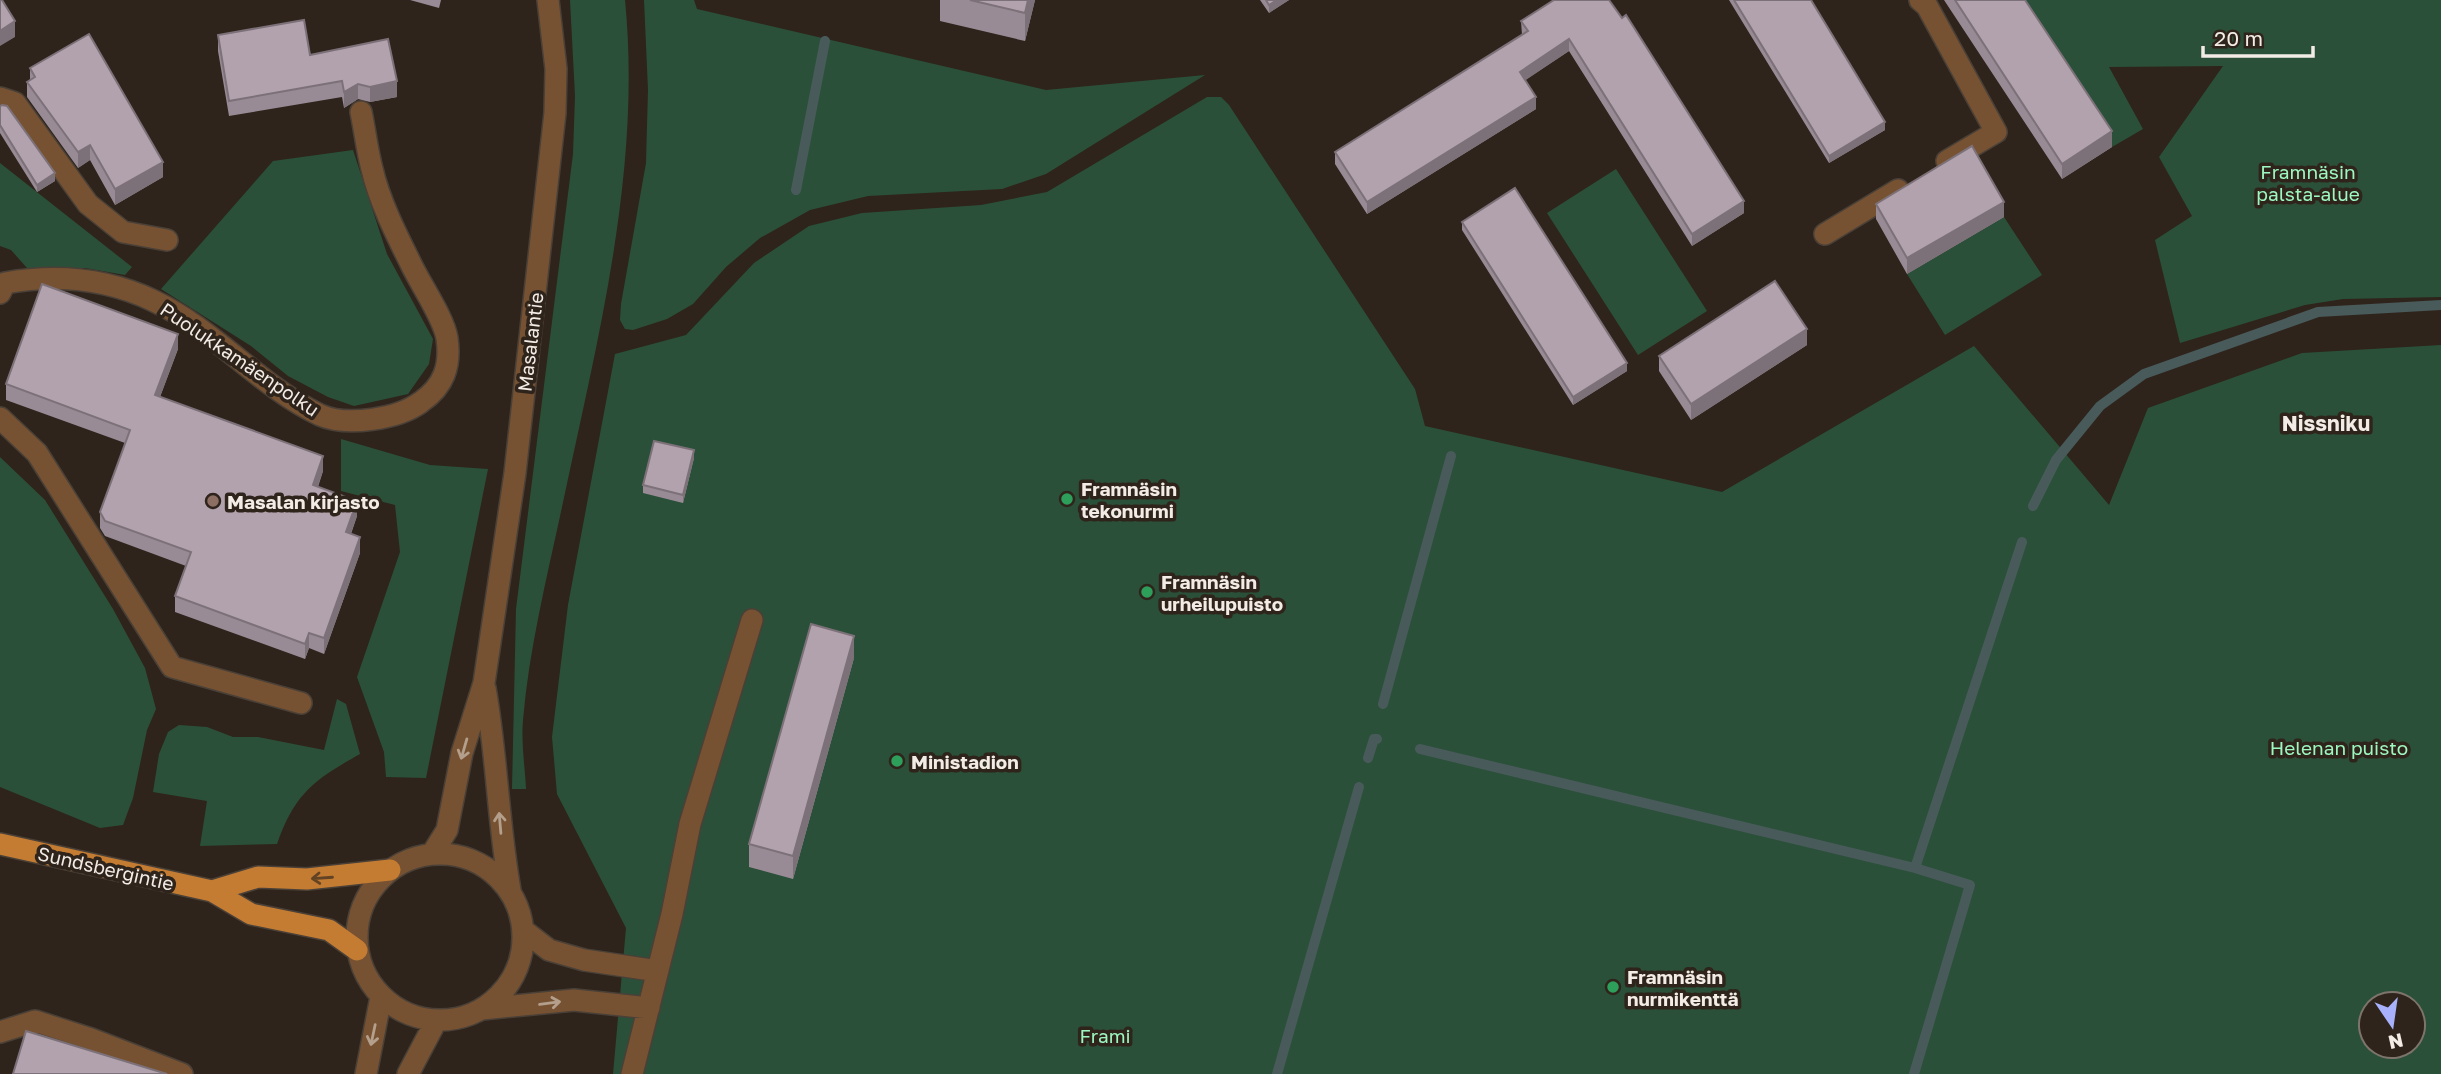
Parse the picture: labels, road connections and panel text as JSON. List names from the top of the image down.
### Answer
{
  "streets": {
    "main road": ["Sundsbergintie"],
    "street": ["Masalantie", "Puolukkamäenpolku"]
  },
  "crossings": [
    ["Masalantie", "Sundsbergintie"]
  ],
  "districts": ["Nissniku"],
  "parks": ["Framnäsin palsta-alue", "Helenan puisto", "Frami"],
  "places": [
    "Framnäsin tekonurmi",
    "Masalan kirjasto",
    "Framnäsin urheilupuisto",
    "Ministadion",
    "Framnäsin nurmikenttä"
  ],
  "scale_bar": "20 m",
  "north": "bottom"
}
